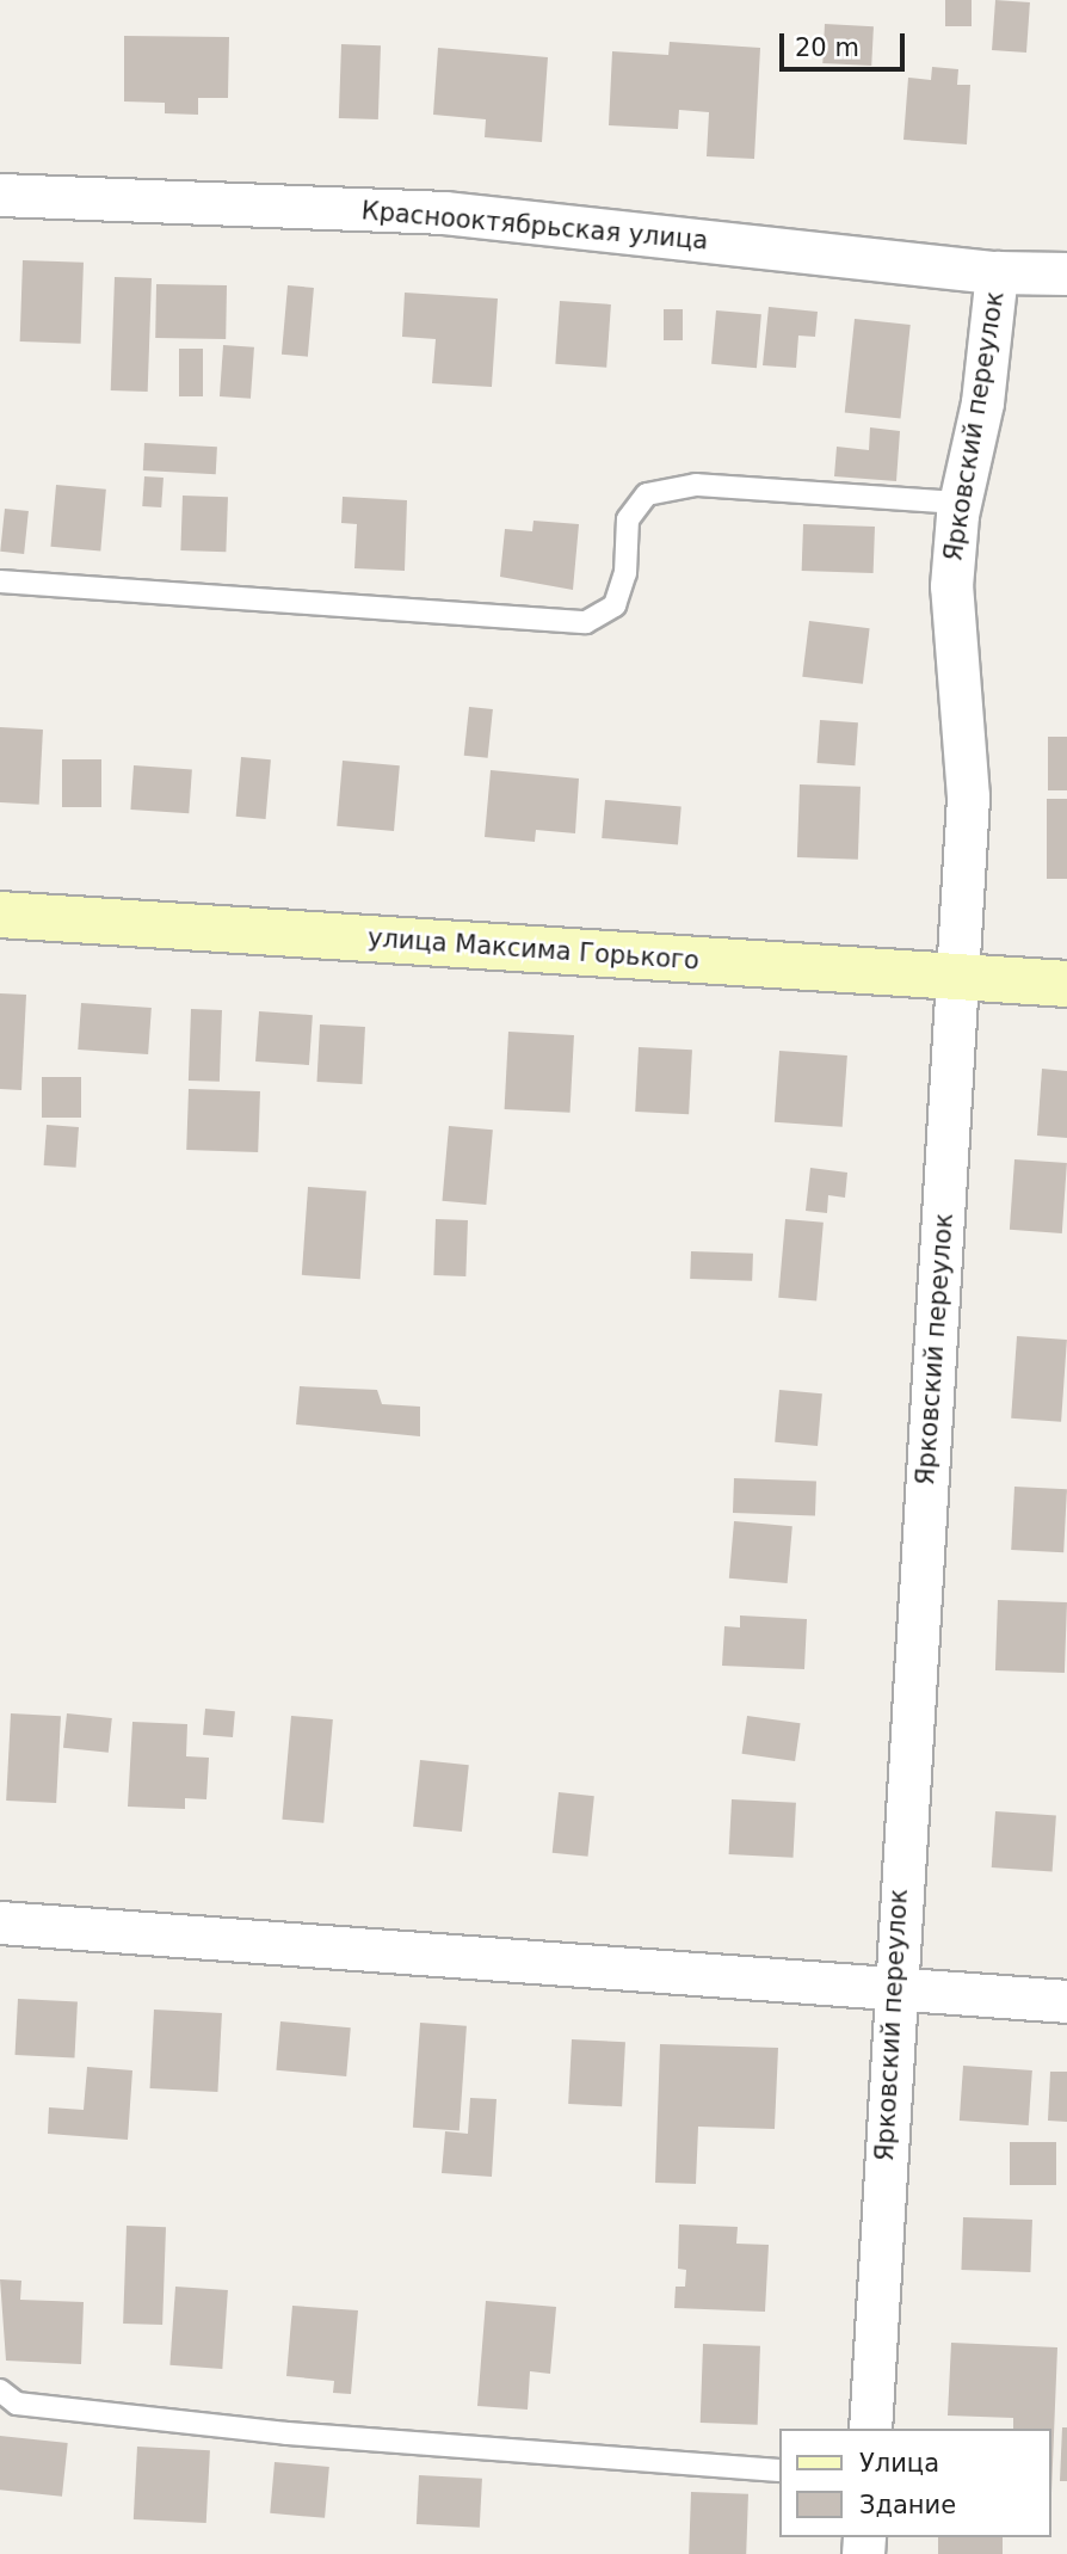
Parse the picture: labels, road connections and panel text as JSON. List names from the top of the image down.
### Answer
{
  "streets": {
    "main road": ["улица Максима Горького"],
    "street": ["Краснооктябрьская улица", "Ярковский переулок"]
  },
  "crossings": [
    ["Краснооктябрьская улица", "Ярковский переулок"],
    ["Ярковский переулок", "улица Максима Горького"]
  ],
  "legend": ["Улица", "Здание"],
  "scale_bar": "20 m"
}
